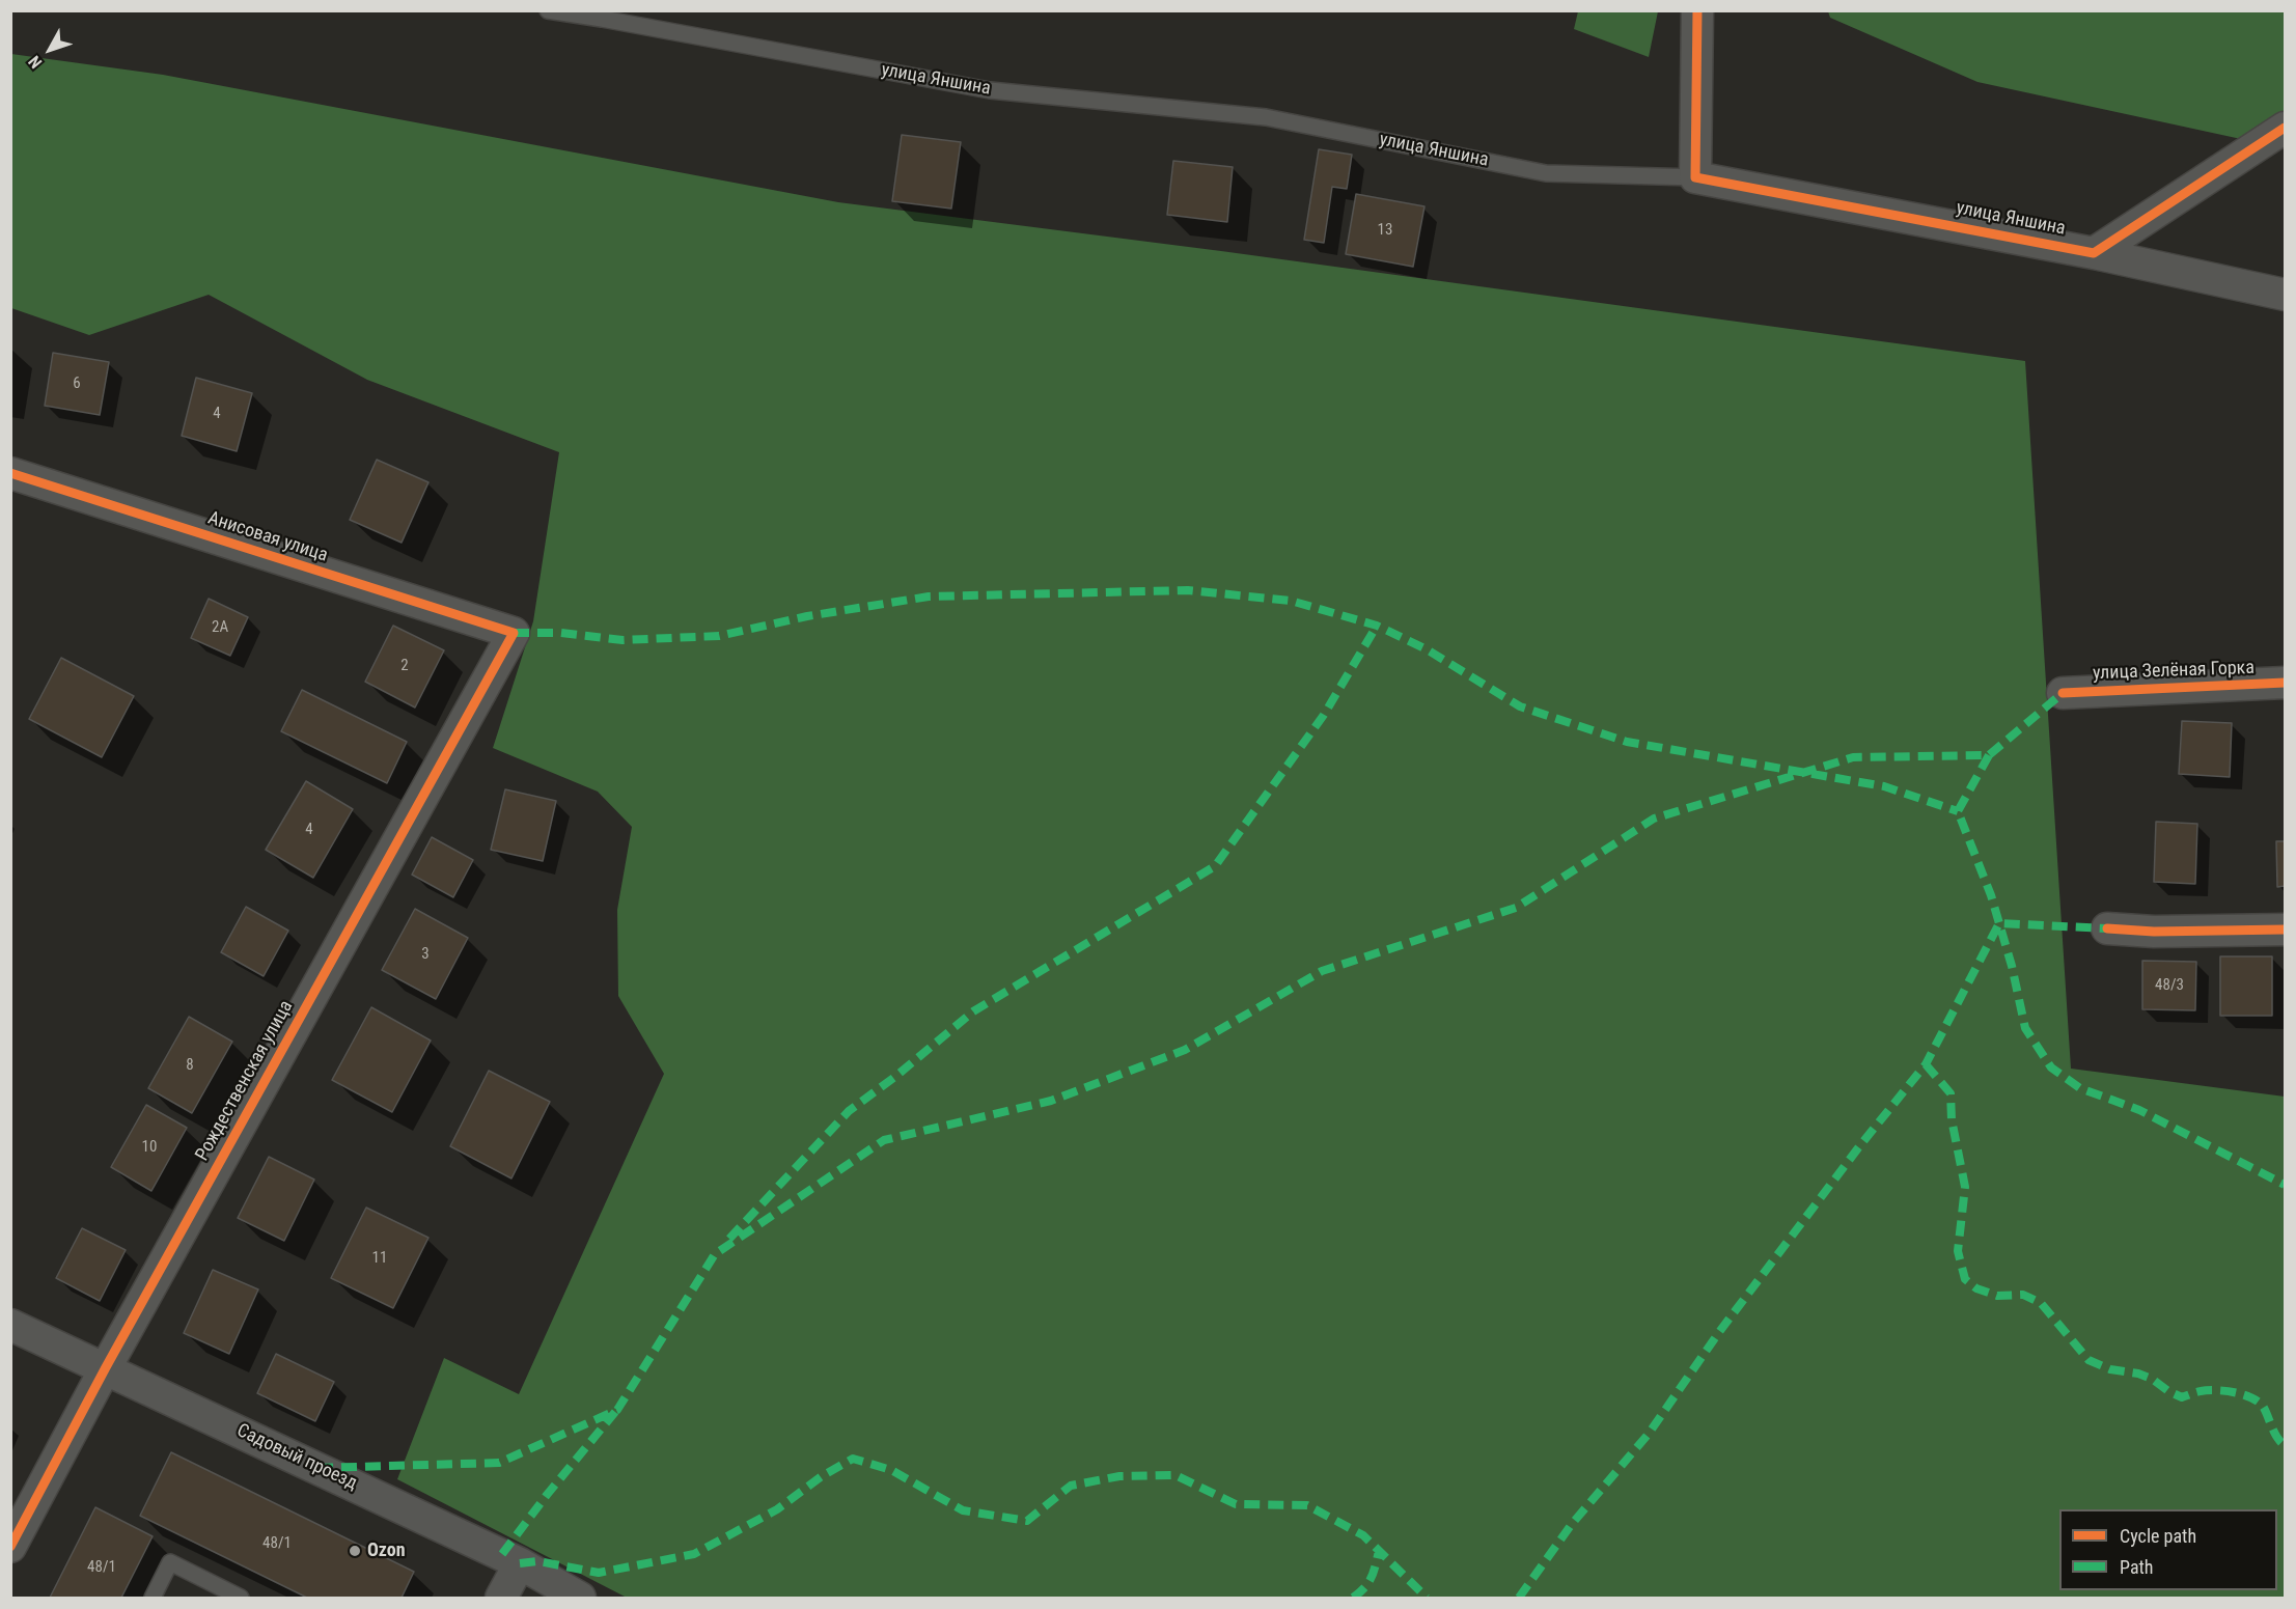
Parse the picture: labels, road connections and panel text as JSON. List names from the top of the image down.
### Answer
{
  "streets": {
    "street": [
      "улица Яншина",
      "Анисовая улица",
      "улица Зелёная Горка",
      "Рождественская улица",
      "Садовый проезд"
    ]
  },
  "crossings": [
    ["Анисовая улица", "Рождественская улица"],
    ["Рождественская улица", "Садовый проезд"]
  ],
  "places": ["Ozon"],
  "house_numbers": [
    "13",
    "6",
    "4",
    "2А",
    "2",
    "4",
    "3",
    "48/3",
    "8",
    "10",
    "11",
    "48/1",
    "48/1"
  ],
  "legend": ["Cycle path", "Path"],
  "north": "bottom left"
}
